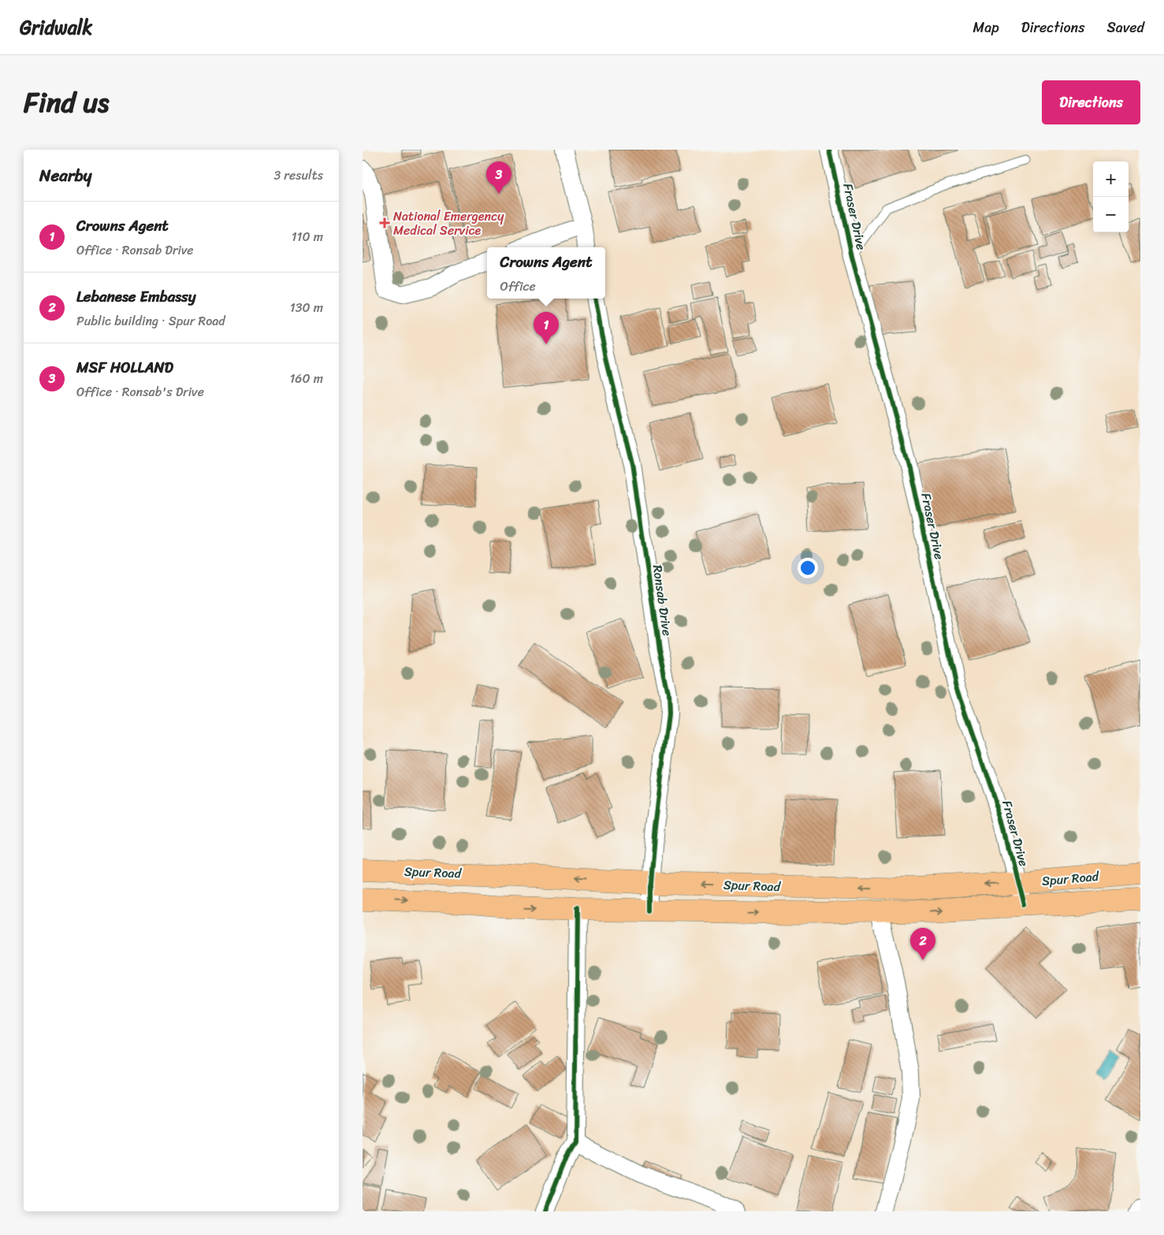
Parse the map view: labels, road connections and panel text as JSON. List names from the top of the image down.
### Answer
{
  "streets": {
    "main road": ["Spur Road"],
    "street": ["Fraser Drive", "Ronsab Drive"]
  },
  "crossings": [
    ["Fraser Drive", "Spur Road"],
    ["Ronsab Drive", "Spur Road"]
  ],
  "places": {
    "health": ["National Emergency Medical Service"]
  },
  "page": {
    "header": "Gridwalk",
    "nav": ["Map", "Directions", "Saved"],
    "title": "Find us",
    "buttons": "Directions",
    "heading": ["Nearby", "3 results"],
    "map_buttons": ["+", "−"],
    "pins": ["3", "1", "2"],
    "list": [
      {
        "mark": "1",
        "name": "Crowns Agent",
        "note": "Office · Ronsab Drive",
        "value": "110 m"
      },
      {
        "mark": "2",
        "name": "Lebanese Embassy",
        "note": "Public building · Spur Road",
        "value": "130 m"
      },
      {
        "mark": "3",
        "name": "MSF HOLLAND",
        "note": "Office · Ronsab's Drive",
        "value": "160 m"
      }
    ],
    "popup": ["Crowns Agent", "Office"]
  }
}
